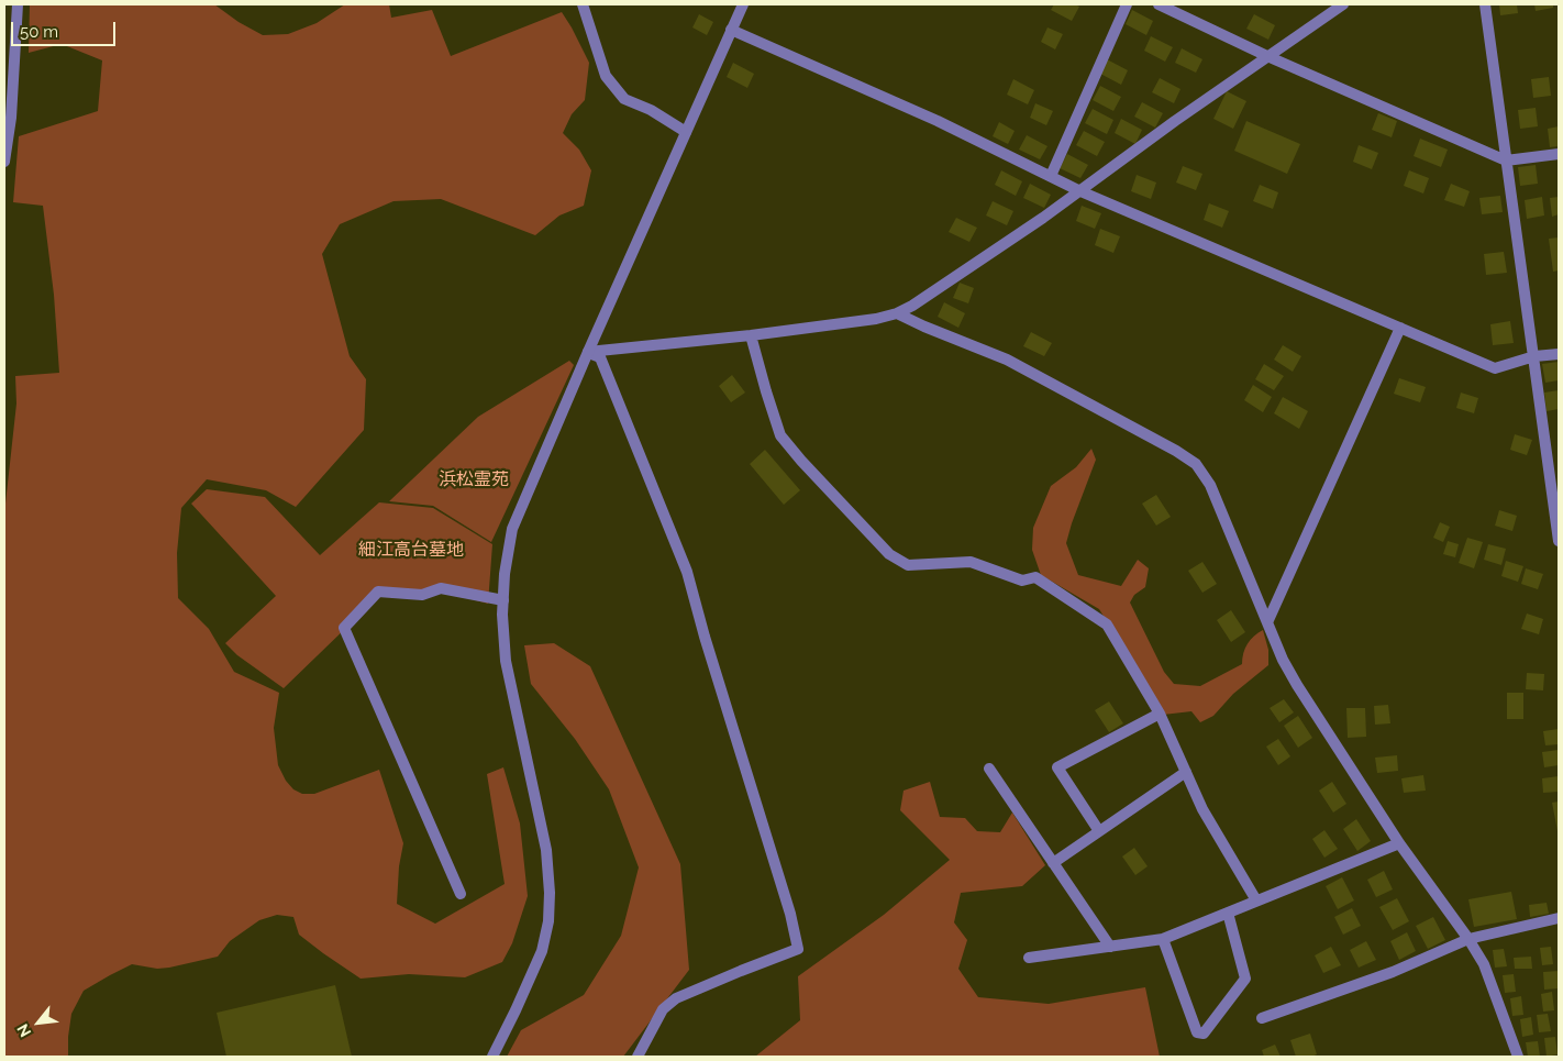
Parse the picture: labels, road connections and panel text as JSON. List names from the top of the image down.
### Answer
{
  "parks": ["浜松霊苑", "細江高台墓地"],
  "scale_bar": "50 m",
  "north": "bottom left"
}
